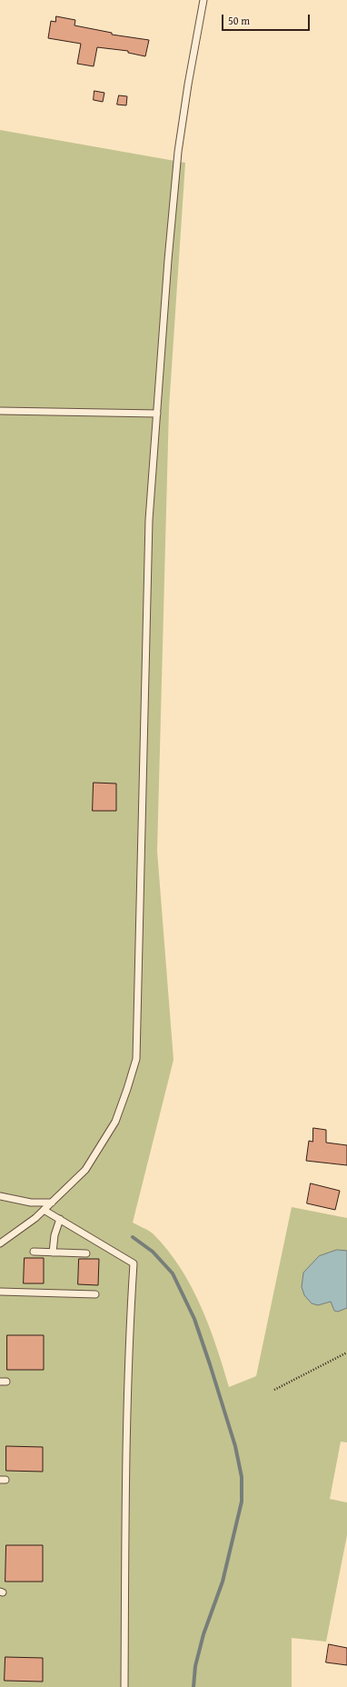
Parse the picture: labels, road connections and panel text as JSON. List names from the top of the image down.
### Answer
{
  "scale_bar": "50 m"
}
